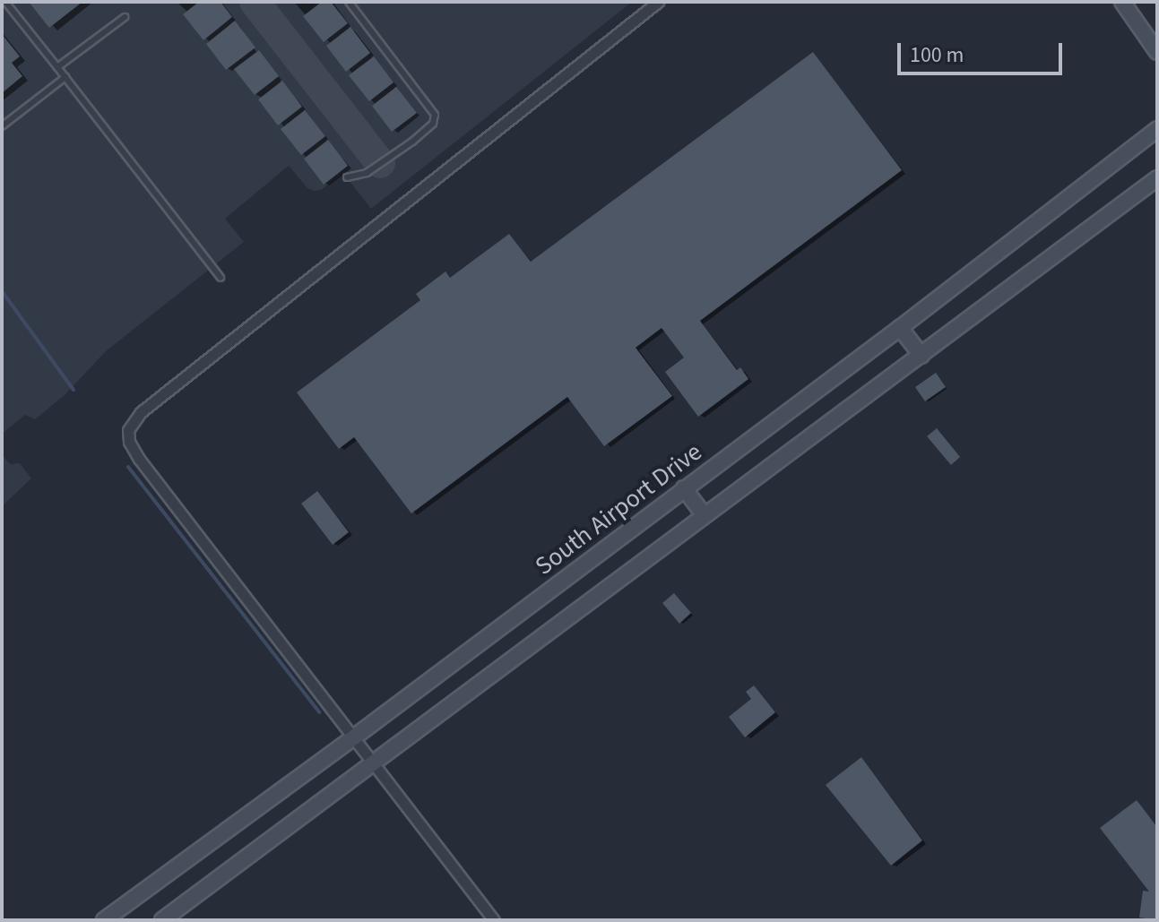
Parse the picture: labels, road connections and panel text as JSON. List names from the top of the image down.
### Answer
{
  "streets": {
    "main road": ["South Airport Drive"]
  },
  "scale_bar": "100 m"
}
